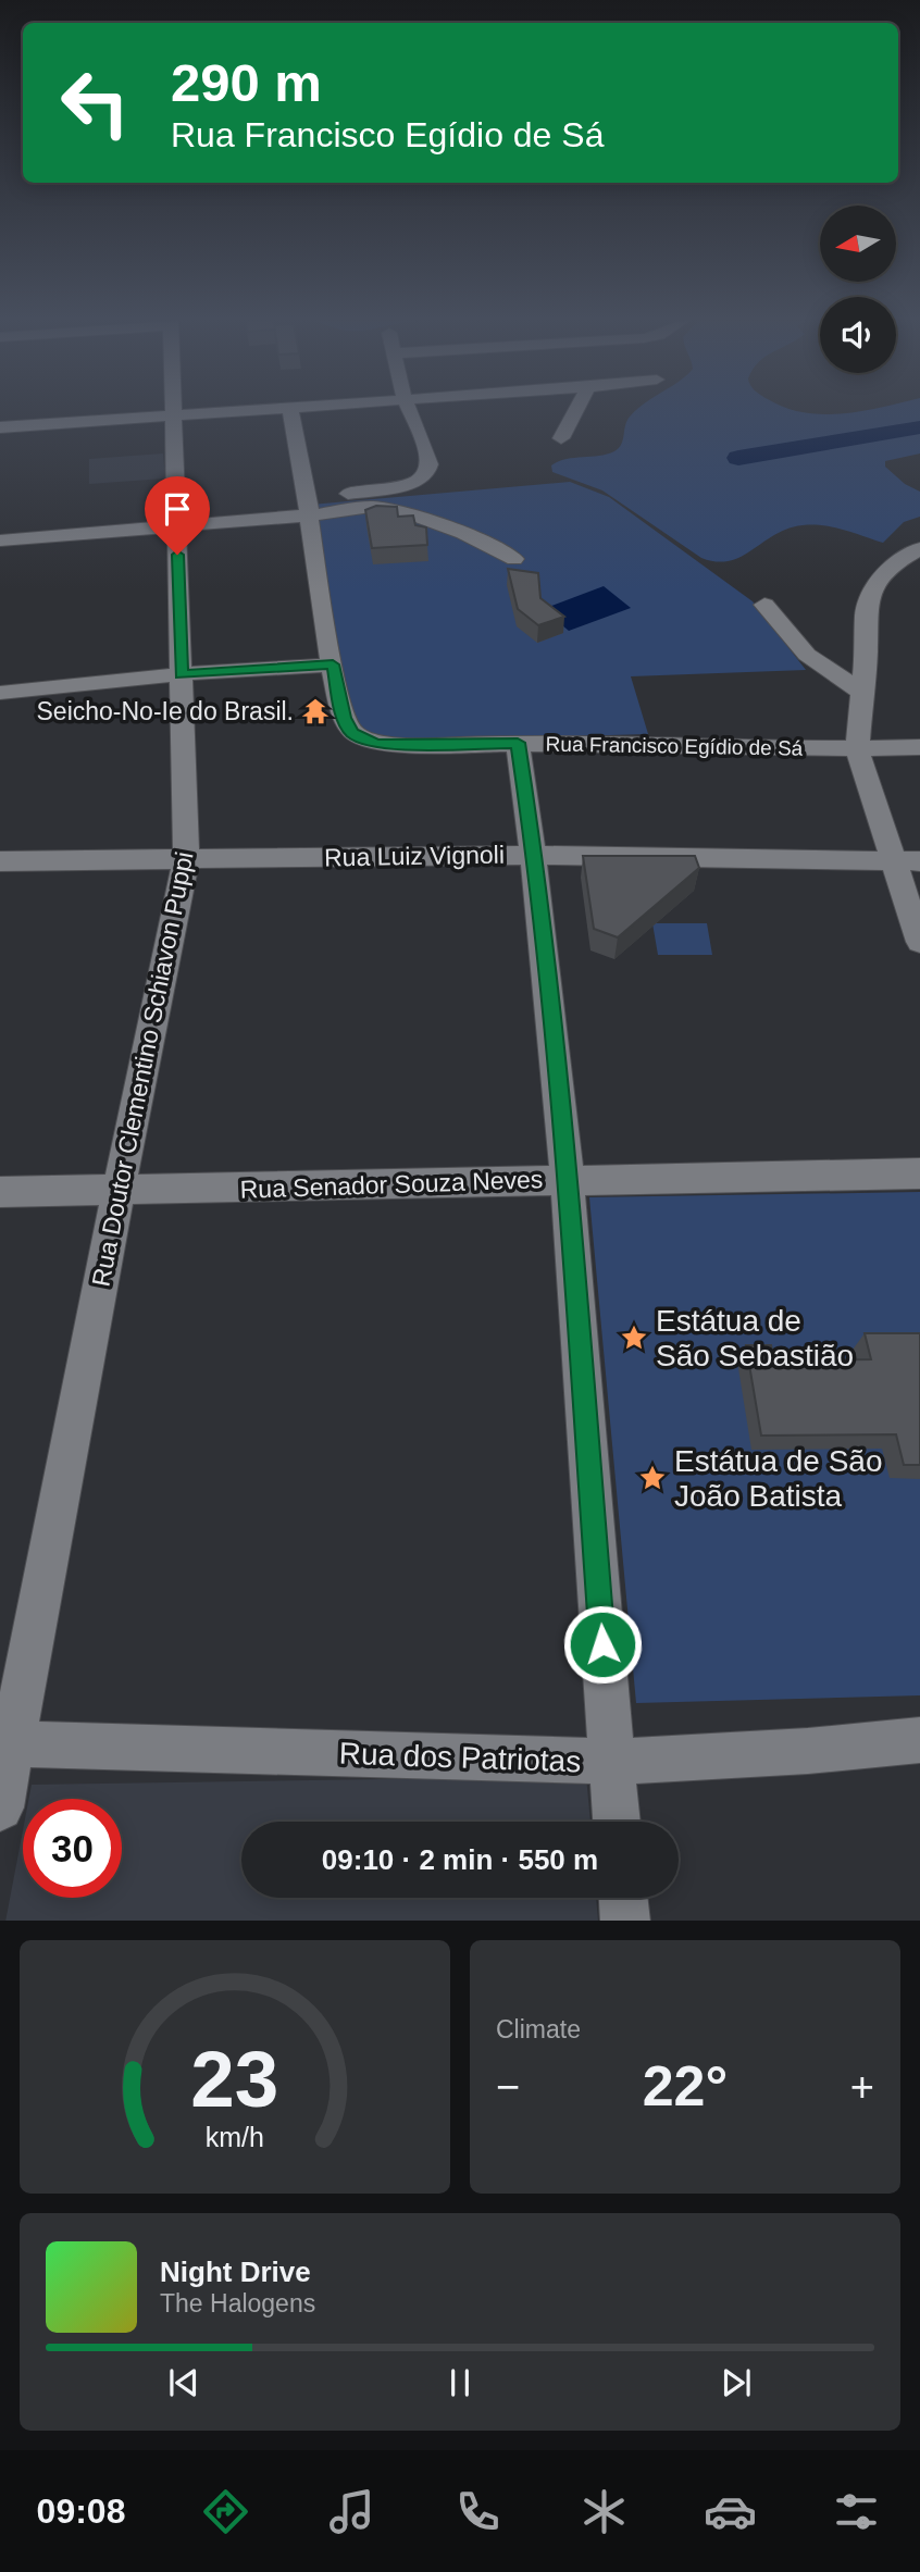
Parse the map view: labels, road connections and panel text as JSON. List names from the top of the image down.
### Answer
{
  "streets": {
    "street": [
      "Rua Francisco Egídio de Sá",
      "Rua Luiz Vignoli",
      "Rua Doutor Clementino Schiavon Puppi",
      "Rua Senador Souza Neves",
      "Rua dos Patriotas"
    ]
  },
  "crossings": [
    ["Rua Luiz Vignoli", "Rua Doutor Clementino Schiavon Puppi"],
    ["Rua Doutor Clementino Schiavon Puppi", "Rua Senador Souza Neves"],
    ["Rua Doutor Clementino Schiavon Puppi", "Rua dos Patriotas"]
  ],
  "places": {
    "temple": ["Seicho-No-Ie do Brasil."],
    "place": ["Estátua de São Sebastião", "Estátua de São João Batista"]
  },
  "north": "left",
  "page": {
    "turn": ["290 m", "Rua Francisco Egídio de Sá"],
    "limit": "30",
    "trip": "09:10 · 2 min · 550 m",
    "tile": "Climate",
    "heat": ["−", "22°", "+"],
    "song": ["Night Drive", "The Halogens"],
    "tabs": "09:08",
    "gauge": ["23", "km/h"]
  }
}
